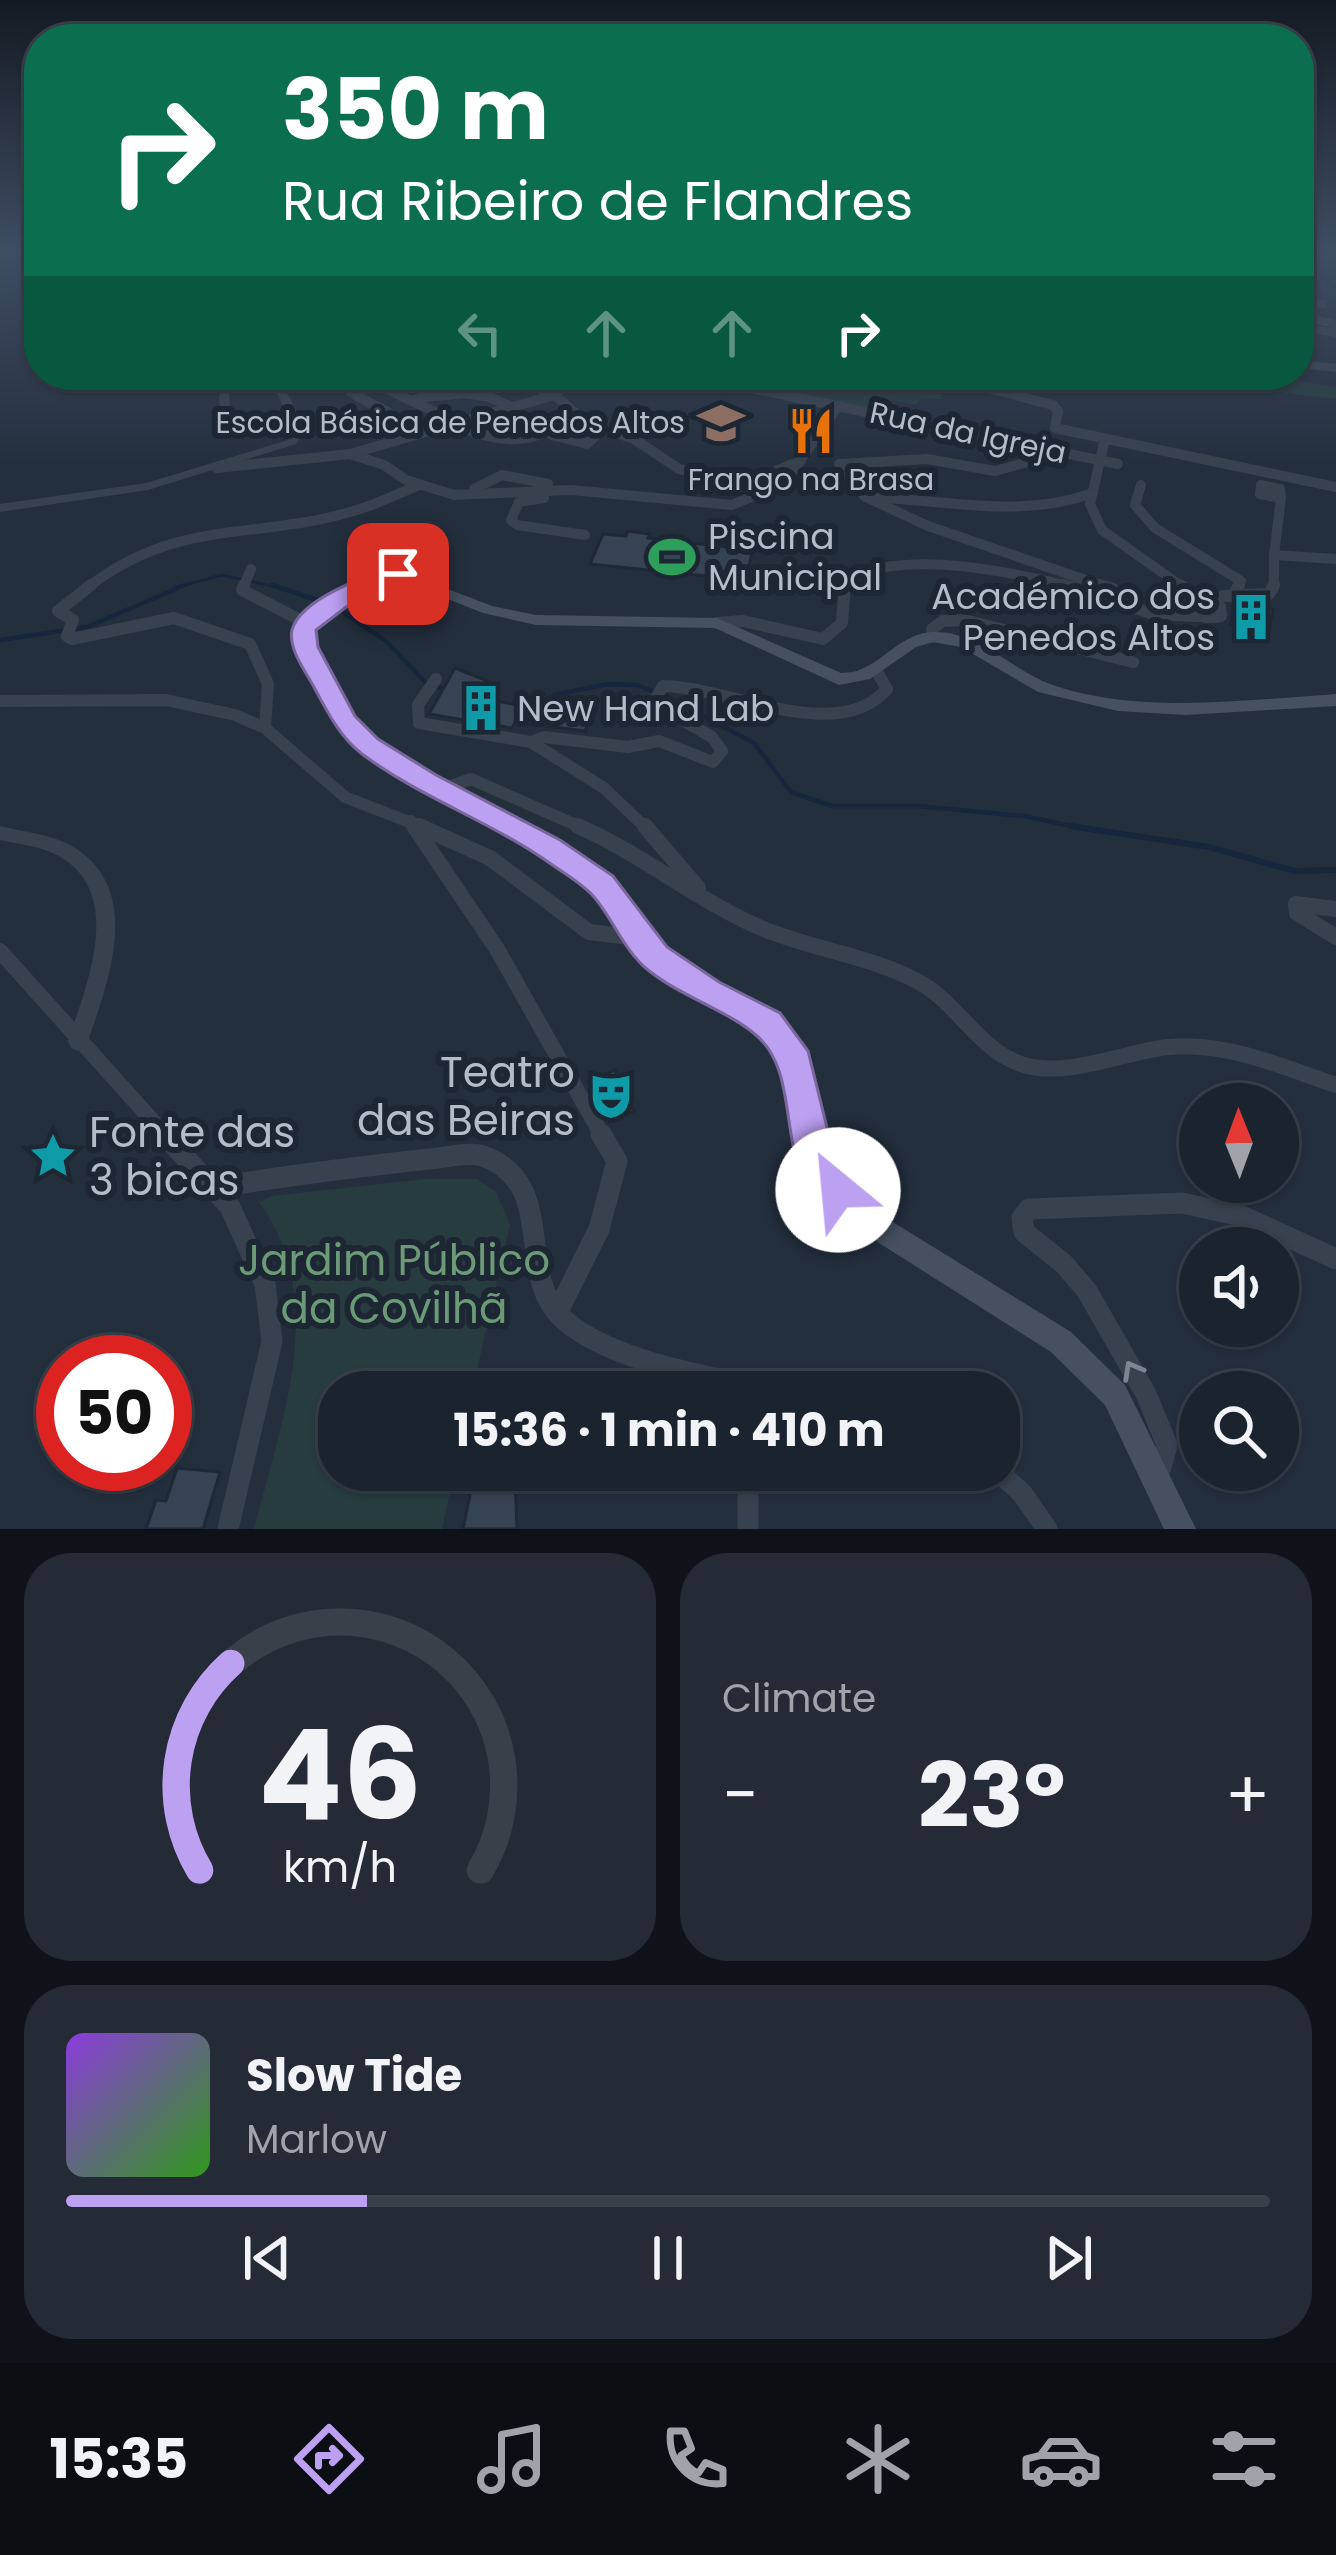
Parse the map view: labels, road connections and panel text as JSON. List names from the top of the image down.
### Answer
{
  "streets": {
    "street": ["Rua da Igreja"]
  },
  "parks": ["Jardim Público da Covilhã"],
  "places": {
    "school or university": ["Escola Básica de Penedos Altos"],
    "restaurant": ["Frango na Brasa"],
    "sports": ["Piscina Municipal"],
    "building": ["Académico dos Penedos Altos", "New Hand Lab"],
    "theatre": ["Teatro das Beiras"],
    "place": ["Fonte das 3 bicas"]
  },
  "north": "top",
  "page": {
    "turn": ["350 m", "Rua Ribeiro de Flandres"],
    "limit": "50",
    "trip": "15:36 · 1 min · 410 m",
    "tile": "Climate",
    "heat": ["−", "23°", "+"],
    "song": ["Slow Tide", "Marlow"],
    "tabs": "15:35",
    "gauge": ["46", "km/h"]
  }
}
